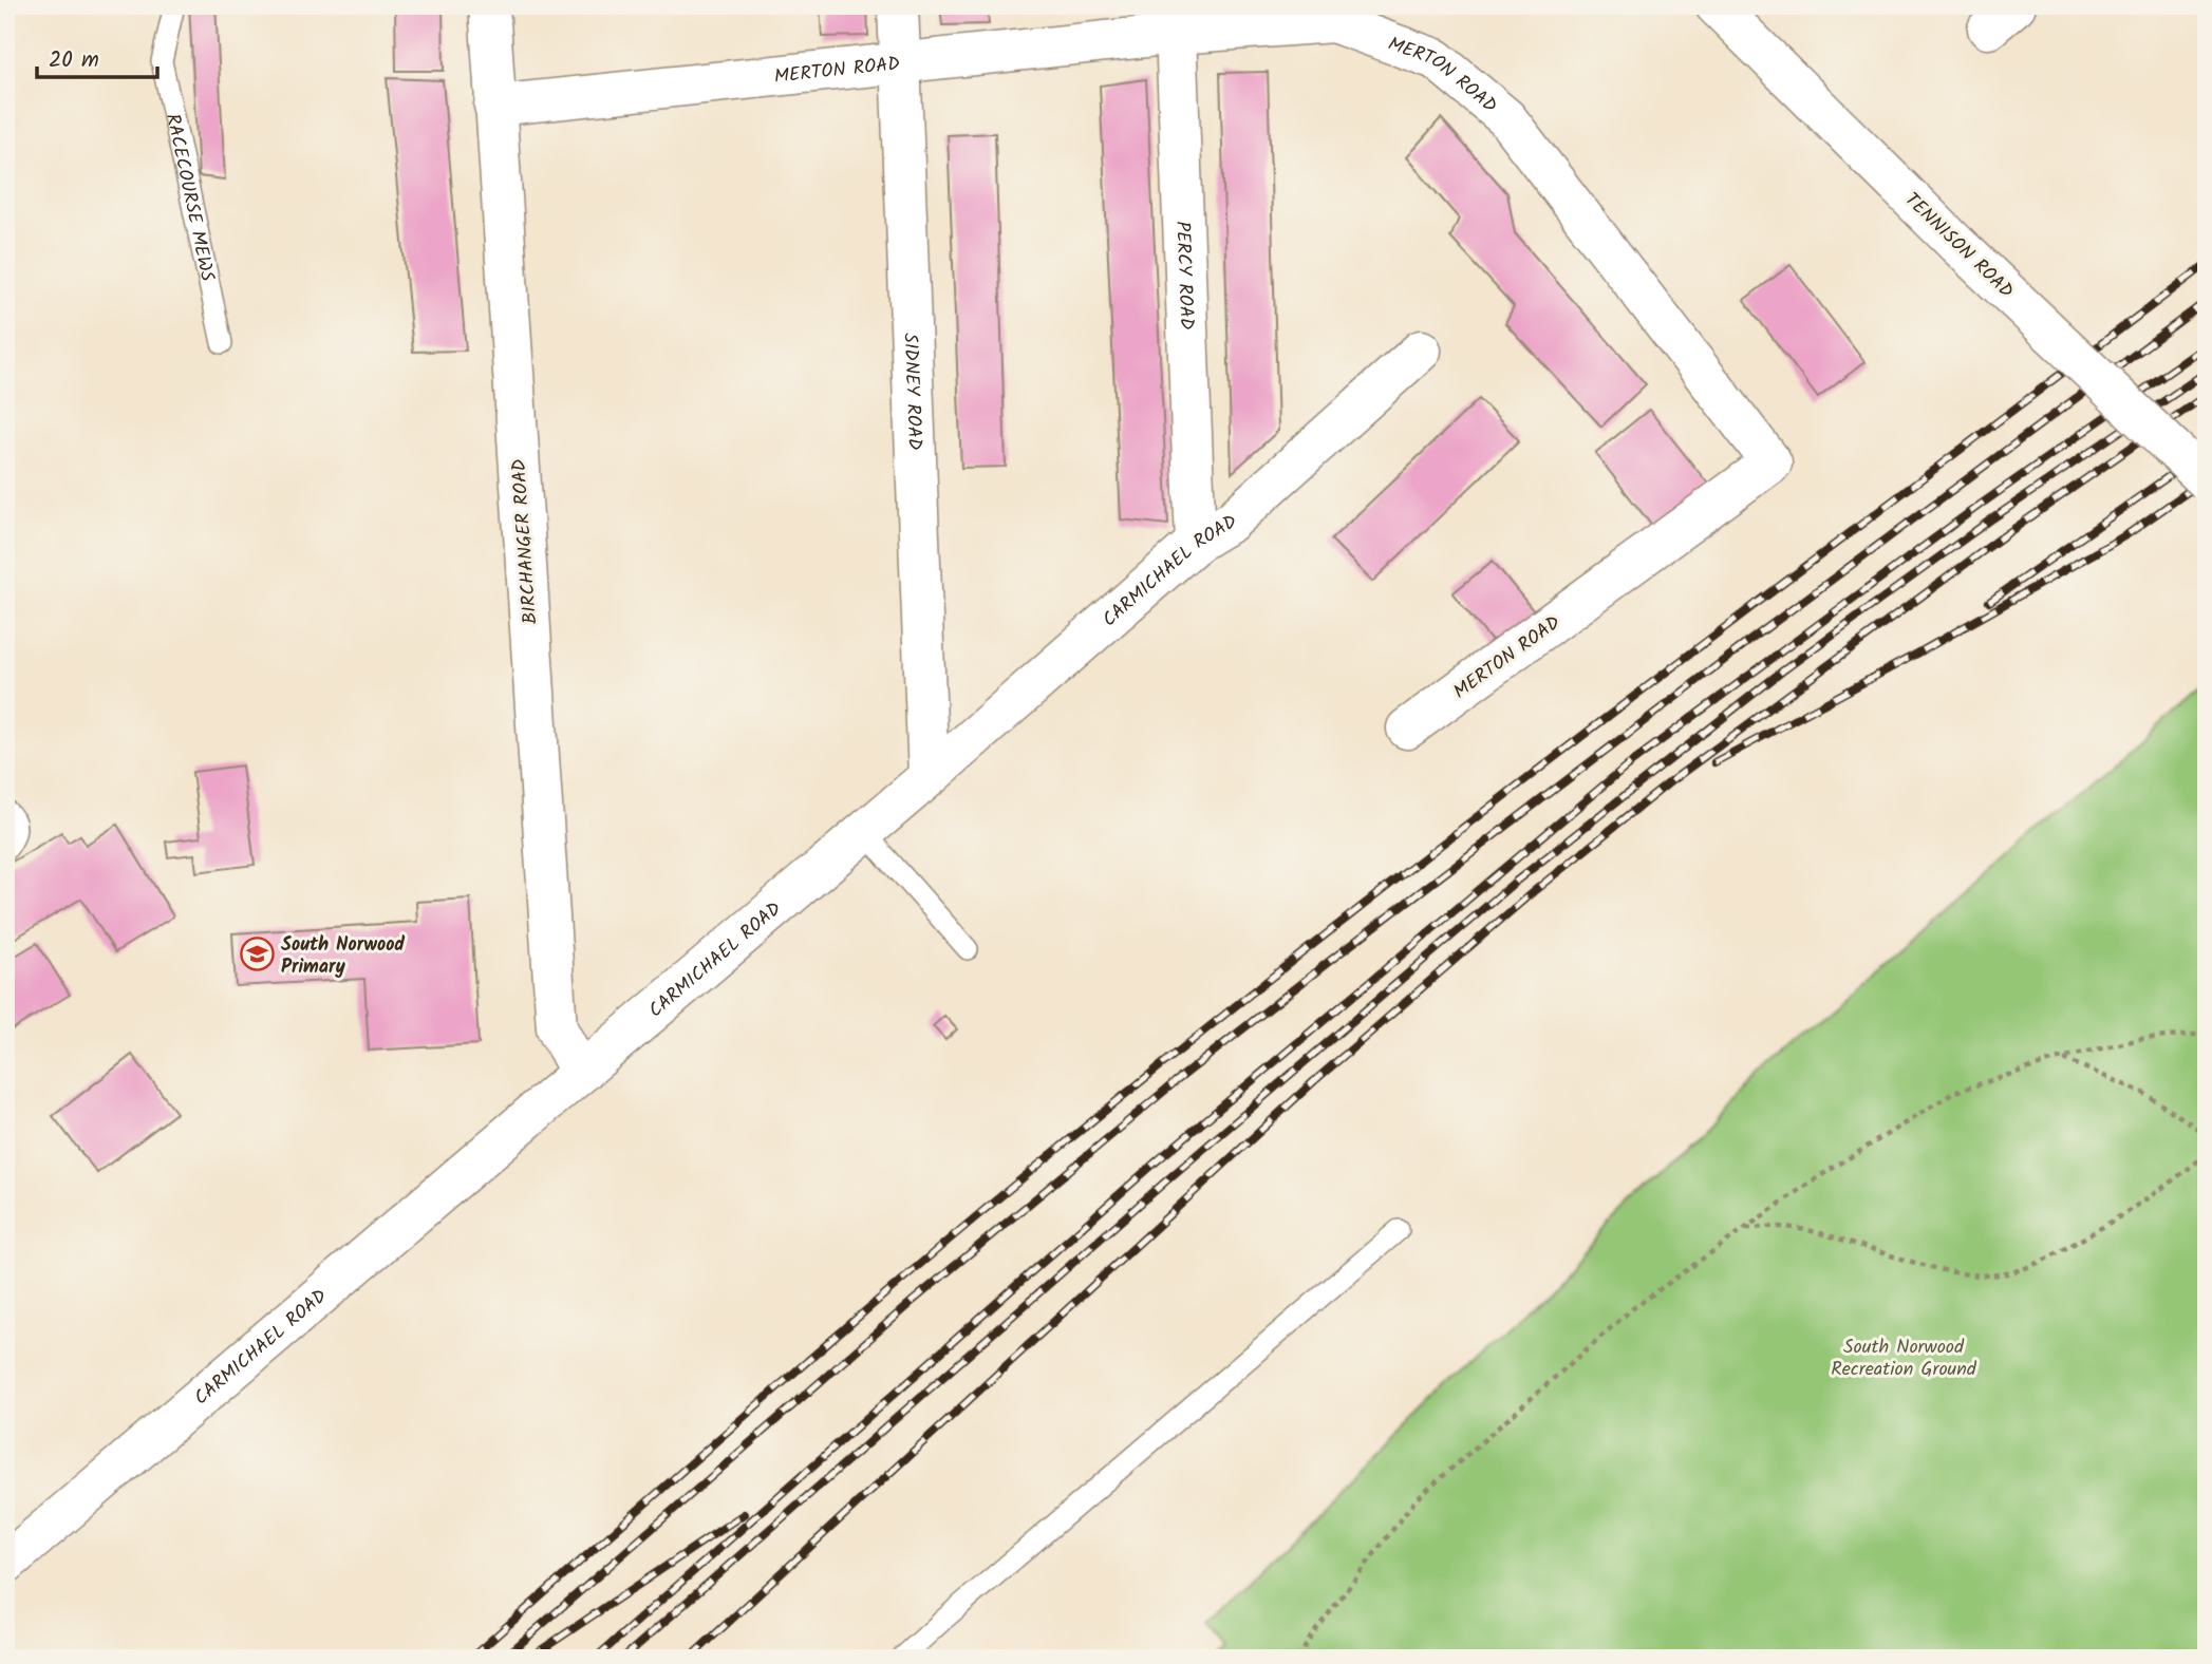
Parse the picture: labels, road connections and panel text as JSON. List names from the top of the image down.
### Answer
{
  "streets": {
    "street": [
      "MERTON ROAD",
      "TENNISON ROAD",
      "PERCY ROAD",
      "SIDNEY ROAD",
      "BIRCHANGER ROAD",
      "CARMICHAEL ROAD"
    ],
    "lane": ["RACECOURSE MEWS"]
  },
  "crossings": [
    ["MERTON ROAD", "PERCY ROAD"],
    ["MERTON ROAD", "SIDNEY ROAD"],
    ["MERTON ROAD", "BIRCHANGER ROAD"],
    ["PERCY ROAD", "CARMICHAEL ROAD"],
    ["SIDNEY ROAD", "CARMICHAEL ROAD"],
    ["BIRCHANGER ROAD", "CARMICHAEL ROAD"]
  ],
  "parks": ["South Norwood Recreation Ground"],
  "places": {
    "school or university": ["South Norwood Primary"]
  },
  "scale_bar": "20 m"
}
